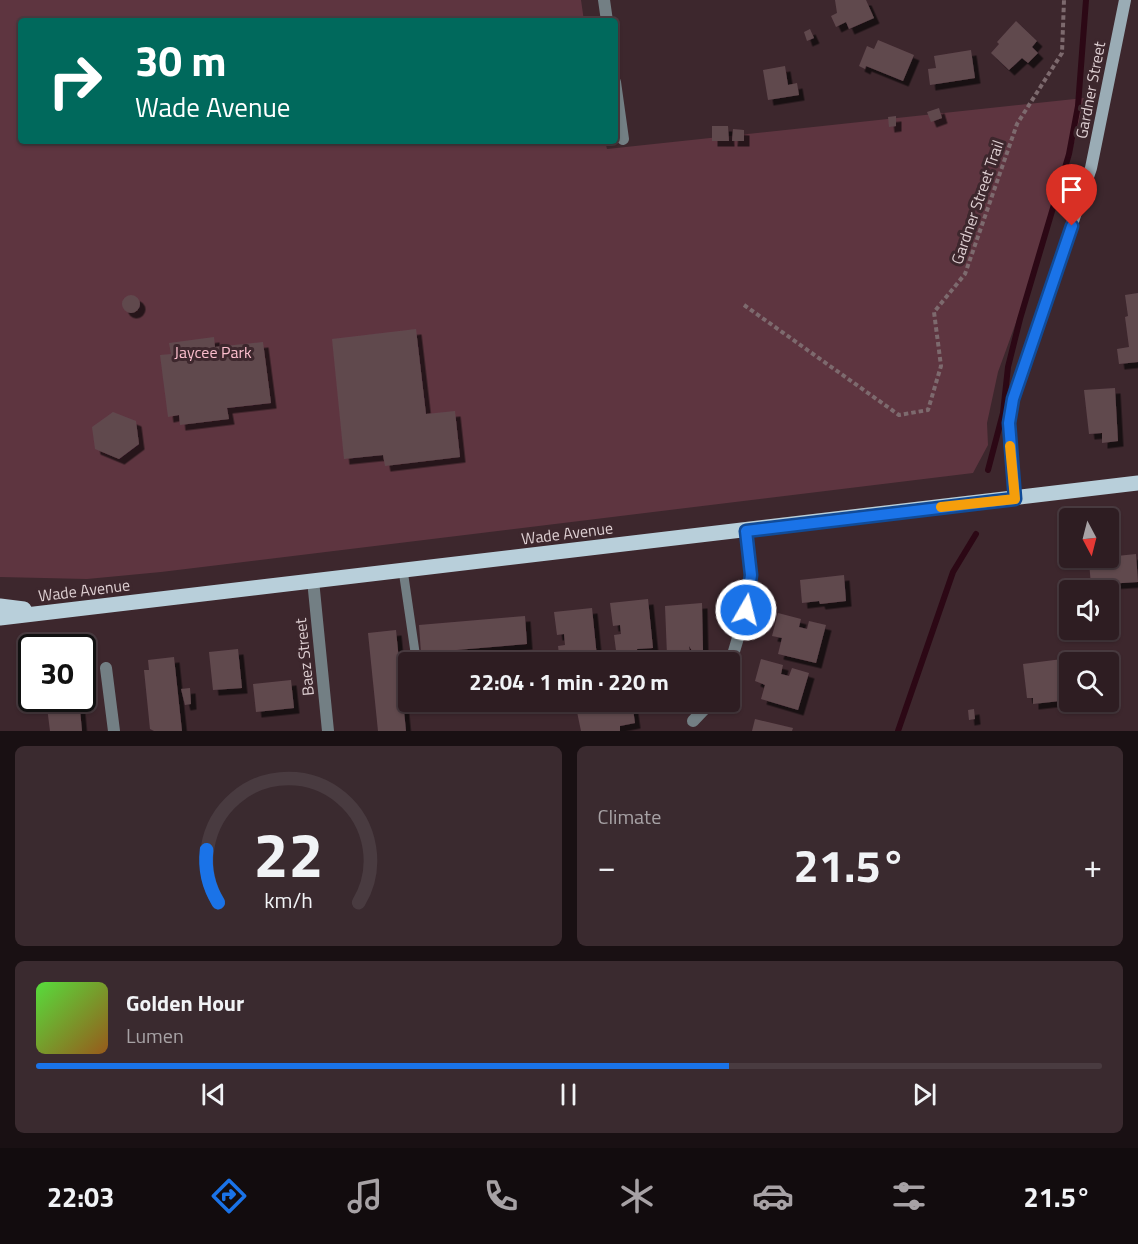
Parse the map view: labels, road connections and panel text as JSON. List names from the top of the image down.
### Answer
{
  "streets": {
    "main road": ["Wade Avenue"],
    "street": ["Gardner Street", "Baez Street"],
    "path": ["Gardner Street Trail"]
  },
  "crossings": [
    ["Gardner Street", "Wade Avenue"],
    ["Wade Avenue", "Baez Street"]
  ],
  "parks": ["Jaycee Park"],
  "north": "bottom",
  "page": {
    "turn": ["30 m", "Wade Avenue"],
    "limit": "30",
    "trip": "22:04 · 1 min · 220 m",
    "tile": "Climate",
    "heat": ["−", "21.5°", "+"],
    "song": ["Golden Hour", "Lumen"],
    "tabs": ["22:03", "21.5°"],
    "gauge": ["22", "km/h"]
  }
}
